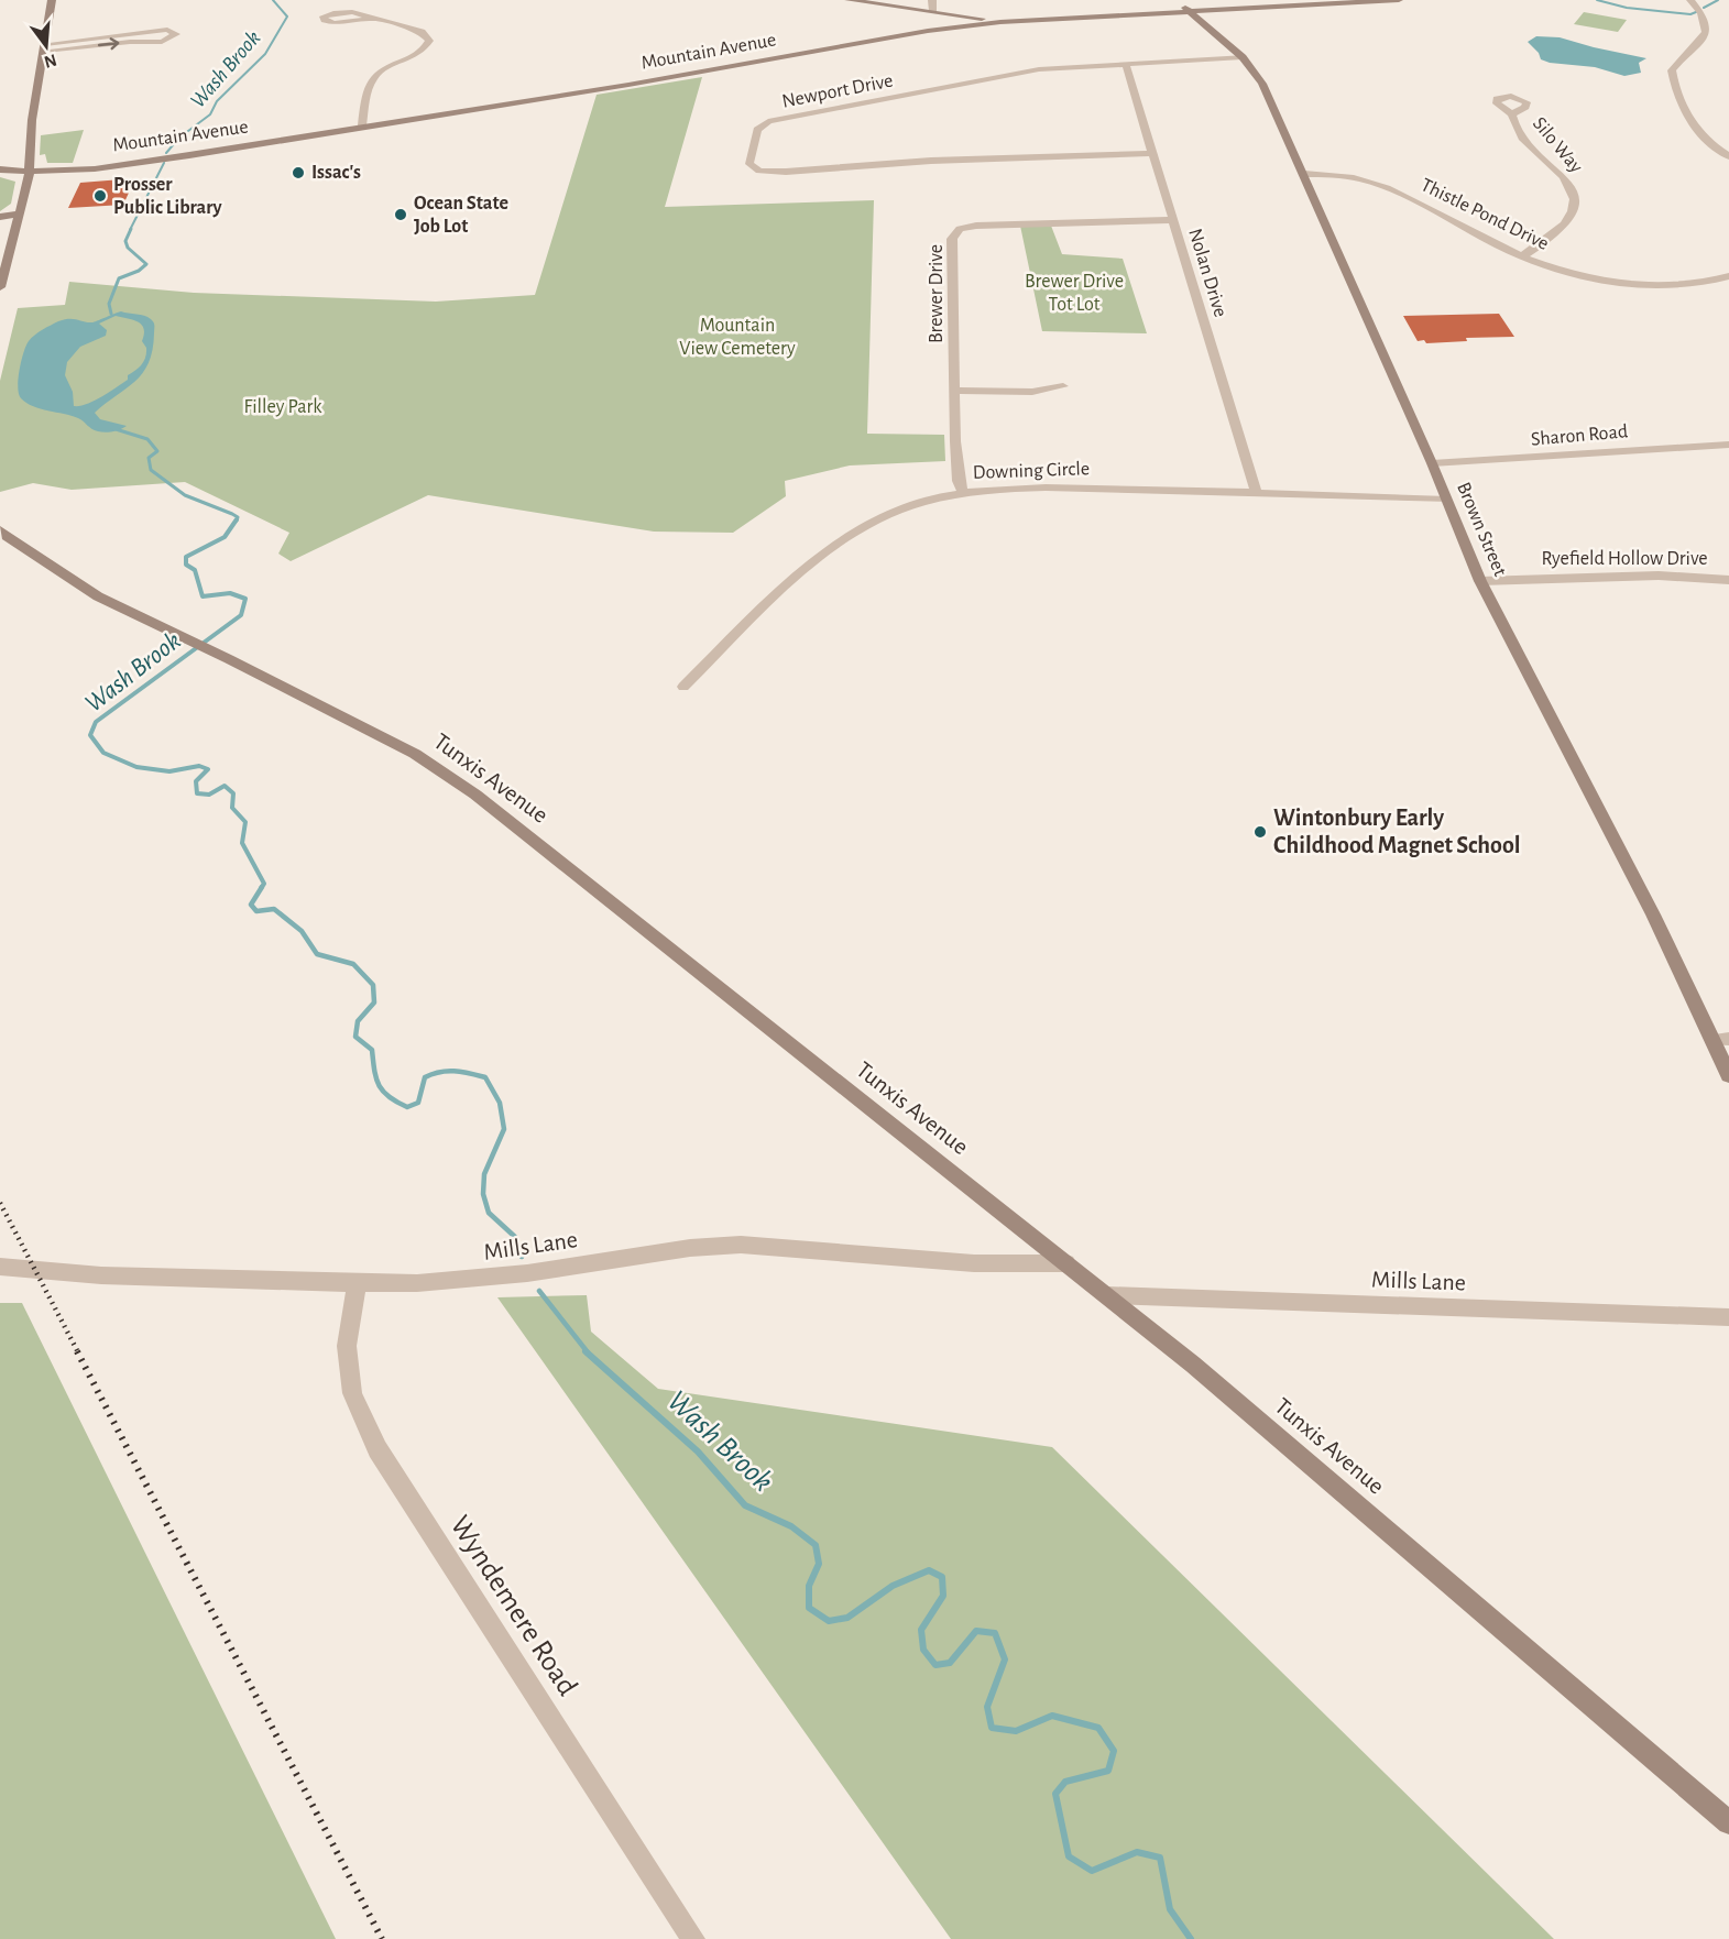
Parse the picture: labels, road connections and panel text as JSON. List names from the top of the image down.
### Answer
{
  "streets": {
    "main road": ["Mountain Avenue", "Brown Street", "Tunxis Avenue"],
    "street": [
      "Newport Drive",
      "Silo Way",
      "Thistle Pond Drive",
      "Nolan Drive",
      "Brewer Drive",
      "Sharon Road",
      "Downing Circle",
      "Ryefield Hollow Drive",
      "Mills Lane",
      "Wyndemere Road"
    ]
  },
  "crossings": [
    ["Mountain Avenue", "Brown Street"],
    ["Newport Drive", "Nolan Drive"],
    ["Newport Drive", "Brown Street"],
    ["Silo Way", "Thistle Pond Drive"],
    ["Thistle Pond Drive", "Brown Street"],
    ["Nolan Drive", "Brewer Drive"],
    ["Nolan Drive", "Downing Circle"],
    ["Brewer Drive", "Downing Circle"],
    ["Sharon Road", "Brown Street"],
    ["Downing Circle", "Brown Street"],
    ["Brown Street", "Ryefield Hollow Drive"],
    ["Tunxis Avenue", "Mills Lane"],
    ["Mills Lane", "Wyndemere Road"]
  ],
  "water": ["Wash Brook"],
  "parks": ["Brewer Drive Tot Lot", "Mountain View Cemetery", "Filley Park"],
  "places": [
    "Issac's",
    "Prosser Public Library",
    "Ocean State Job Lot",
    "Wintonbury Early Childhood Magnet School"
  ],
  "north": "bottom"
}
